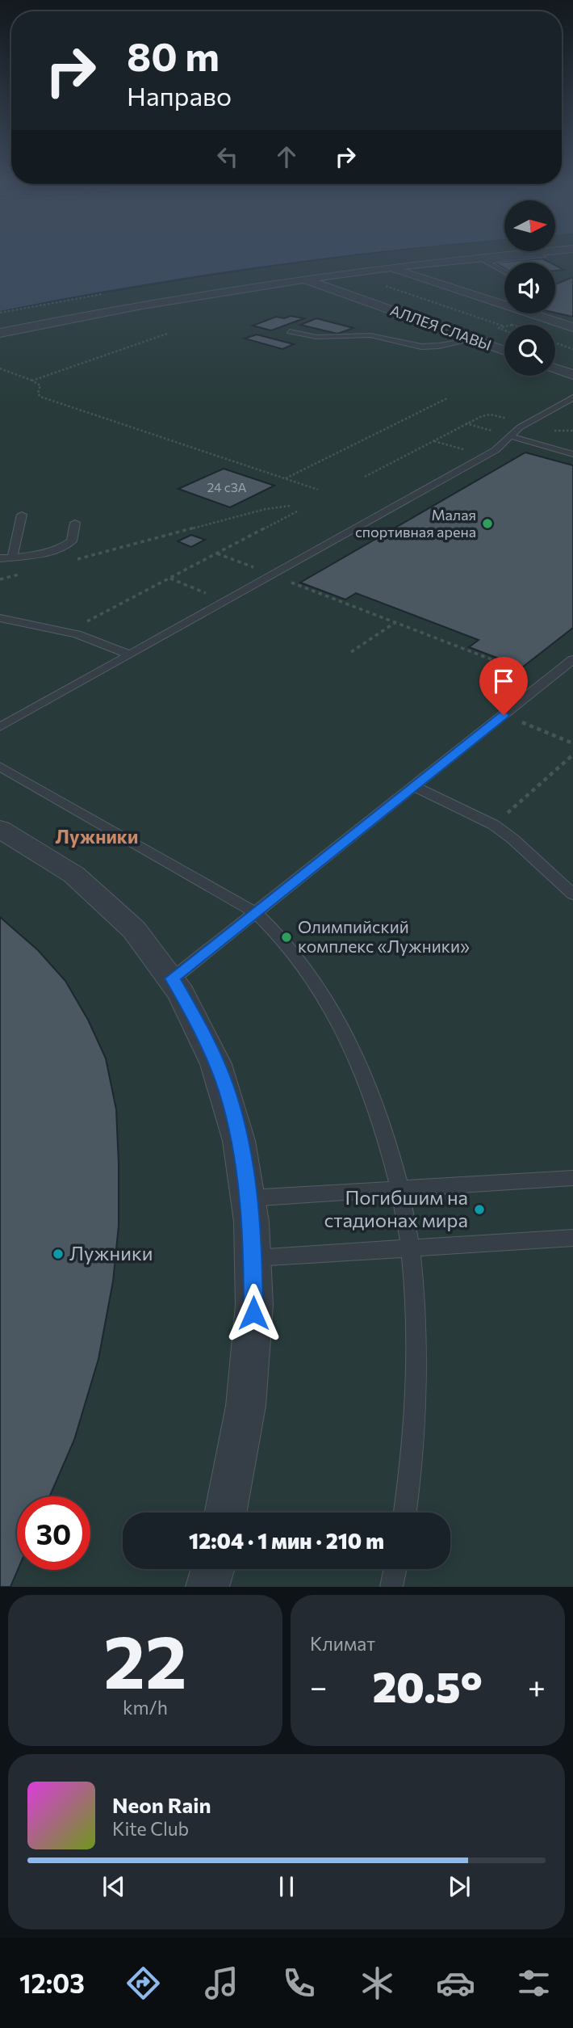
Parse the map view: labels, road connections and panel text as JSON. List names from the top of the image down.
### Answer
{
  "streets": {
    "street": ["АЛЛЕЯ СЛАВЫ"]
  },
  "districts": ["Лужники"],
  "places": [
    "Малая спортивная арена",
    "Олимпийский комплекс «Лужники»",
    "Погибшим на стадионах мира",
    "Лужники"
  ],
  "house_numbers": ["24 с3А"],
  "north": "right",
  "page": {
    "turn": ["80 m", "Направо"],
    "limit": "30",
    "trip": "12:04 · 1 мин · 210 m",
    "tile": [
      ["22", "km/h"],
      "Климат"
    ],
    "heat": ["−", "20.5°", "+"],
    "song": ["Neon Rain", "Kite Club"],
    "tabs": "12:03"
  }
}
